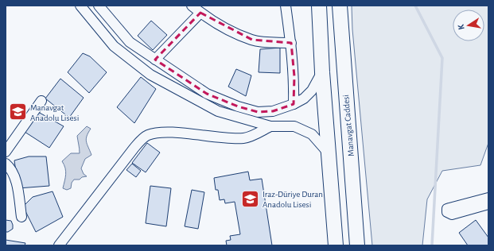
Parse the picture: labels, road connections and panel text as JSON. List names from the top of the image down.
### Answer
{
  "streets": {
    "highway": ["Manavgat Caddesi"]
  },
  "places": {
    "school or university": ["Manavgat Anadolu Lisesi", "Iraz-Düriye Duran Anadolu Lisesi"]
  },
  "north": "left"
}
